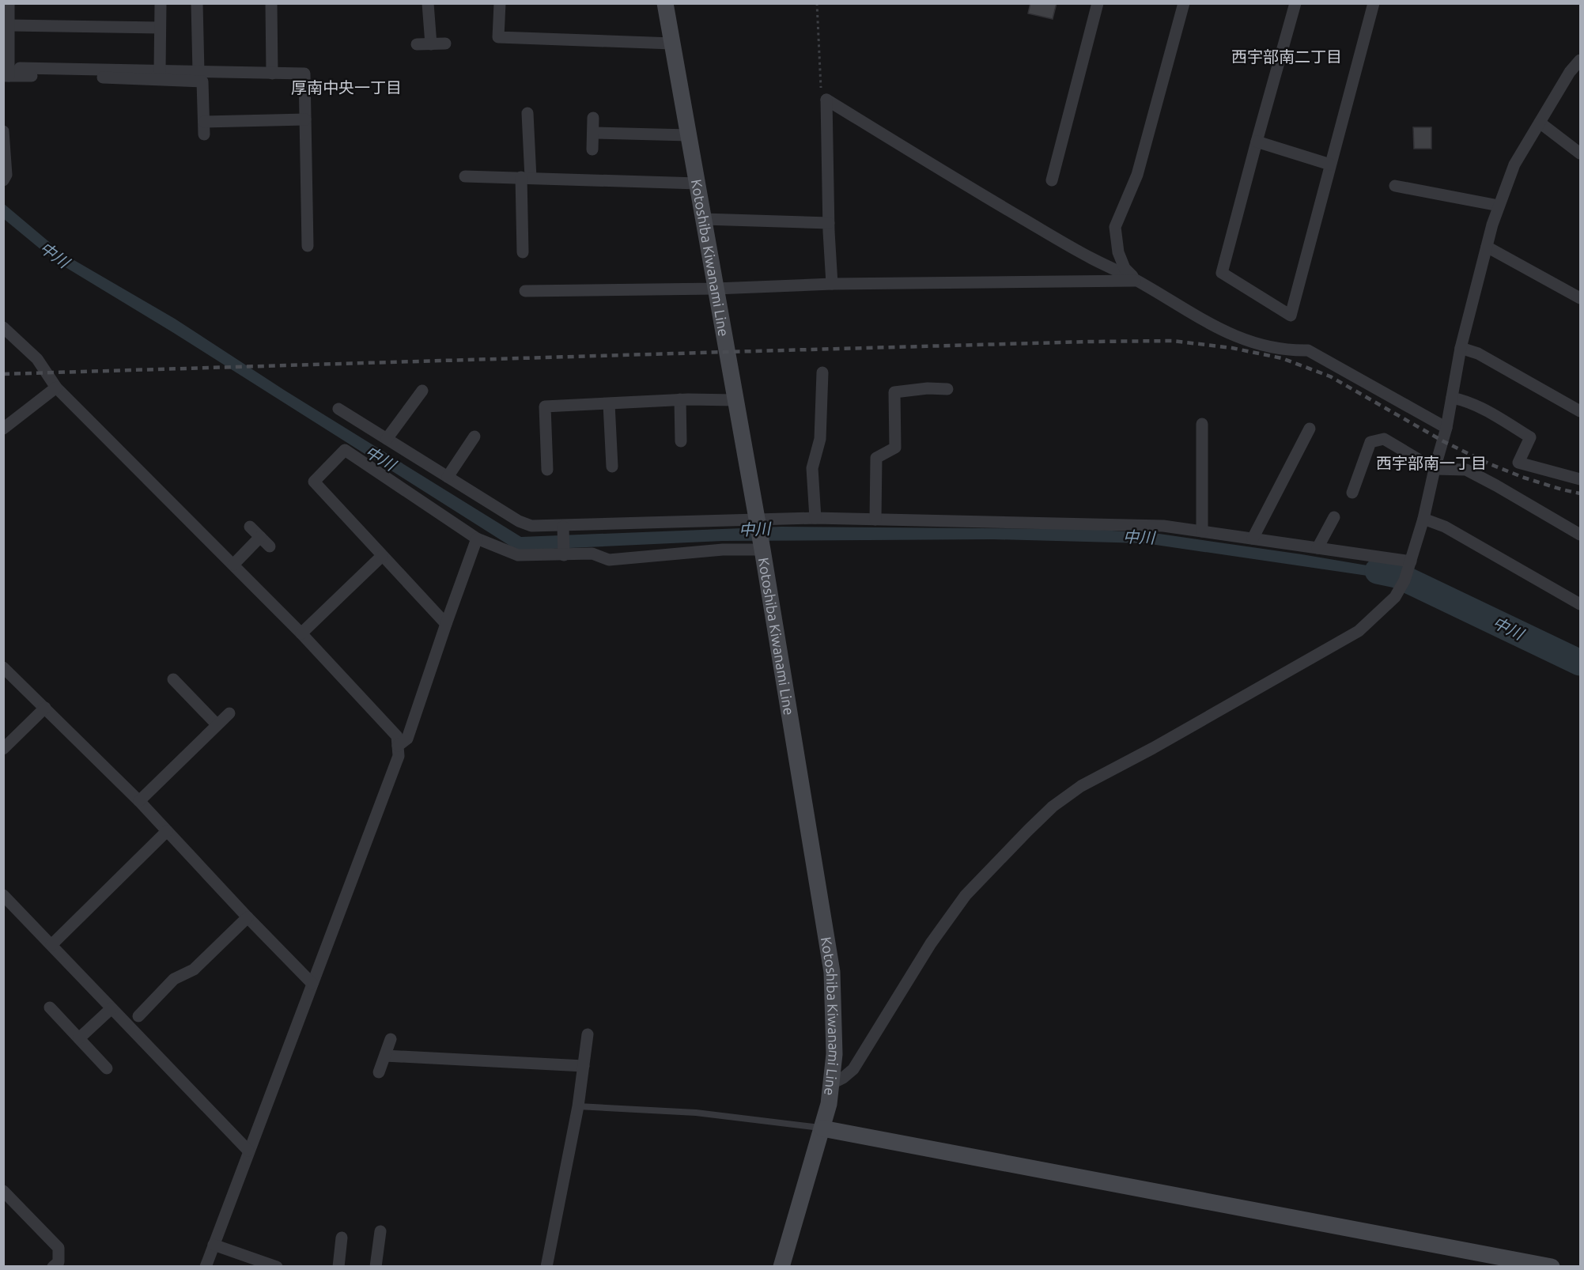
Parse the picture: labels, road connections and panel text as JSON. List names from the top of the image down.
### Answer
{
  "streets": {
    "main road": ["Kotoshiba Kiwanami Line"]
  },
  "districts": ["西宇部南二丁目", "厚南中央一丁目", "西宇部南一丁目"],
  "water": ["中川"]
}
